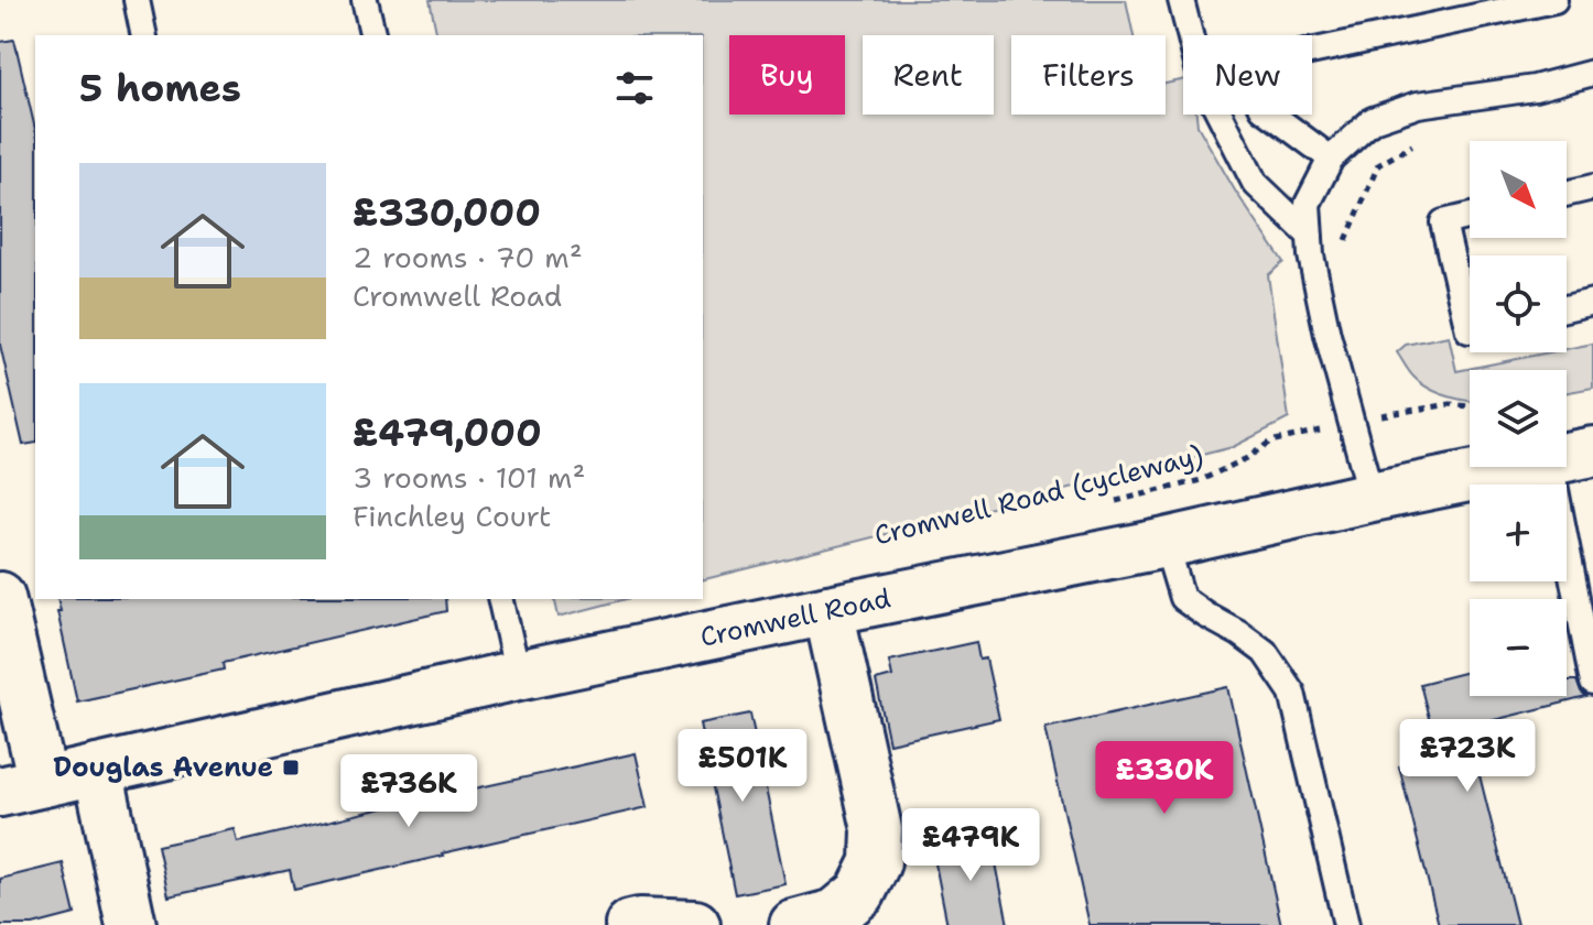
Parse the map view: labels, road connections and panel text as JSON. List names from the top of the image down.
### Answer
{
  "streets": {
    "street": ["Cromwell Road"],
    "path": ["Cromwell Road (cycleway)"]
  },
  "places": {
    "transit": ["Douglas Avenue"]
  },
  "north": "bottom right",
  "page": {
    "chip": [
      "Buy",
      "Rent",
      "Filters",
      "New"
    ],
    "heading": "5 homes",
    "map_buttons": ["+", "−"],
    "list": [
      {
        "name": "£330,000",
        "note": "2 rooms · 70 m² · Cromwell Road"
      },
      {
        "name": "£479,000",
        "note": "3 rooms · 101 m² · Finchley Court"
      }
    ],
    "price": [
      "£723K",
      "£501K",
      "£330K",
      "£736K",
      "£479K"
    ]
  }
}
